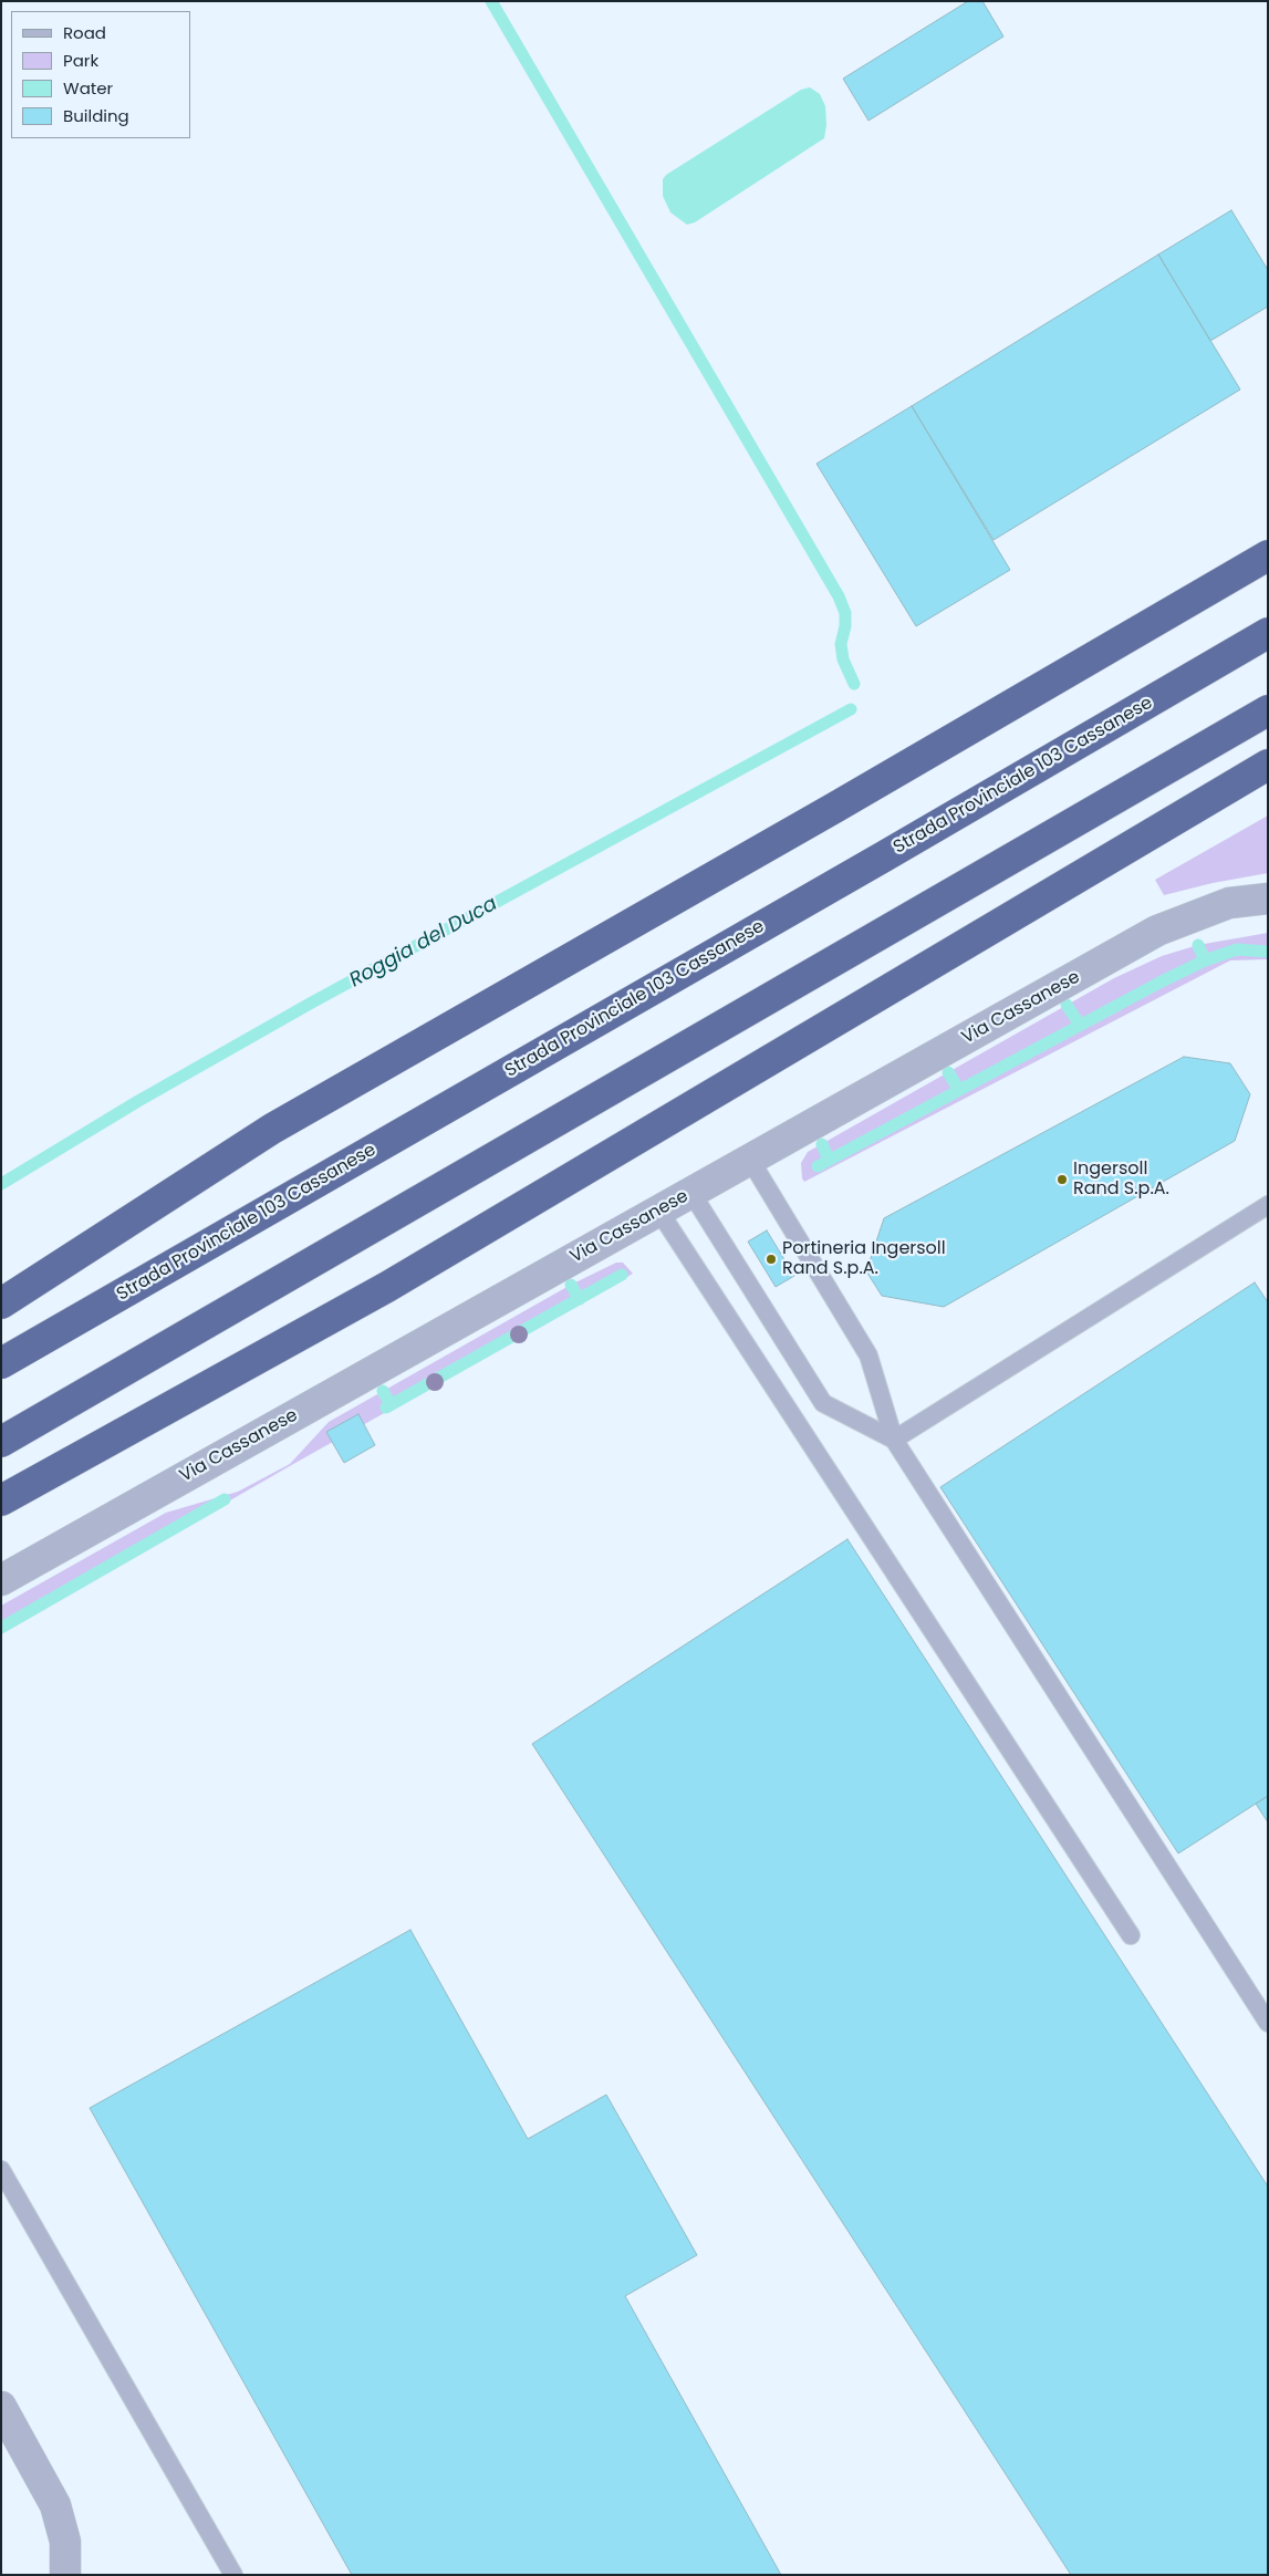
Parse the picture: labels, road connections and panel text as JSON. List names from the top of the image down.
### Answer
{
  "streets": {
    "highway": ["Strada Provinciale 103 Cassanese"],
    "street": ["Via Cassanese"]
  },
  "water": ["Roggia del Duca"],
  "places": ["Ingersoll Rand S.p.A.", "Portineria Ingersoll Rand S.p.A."],
  "legend": [
    "Road",
    "Park",
    "Water",
    "Building"
  ]
}
